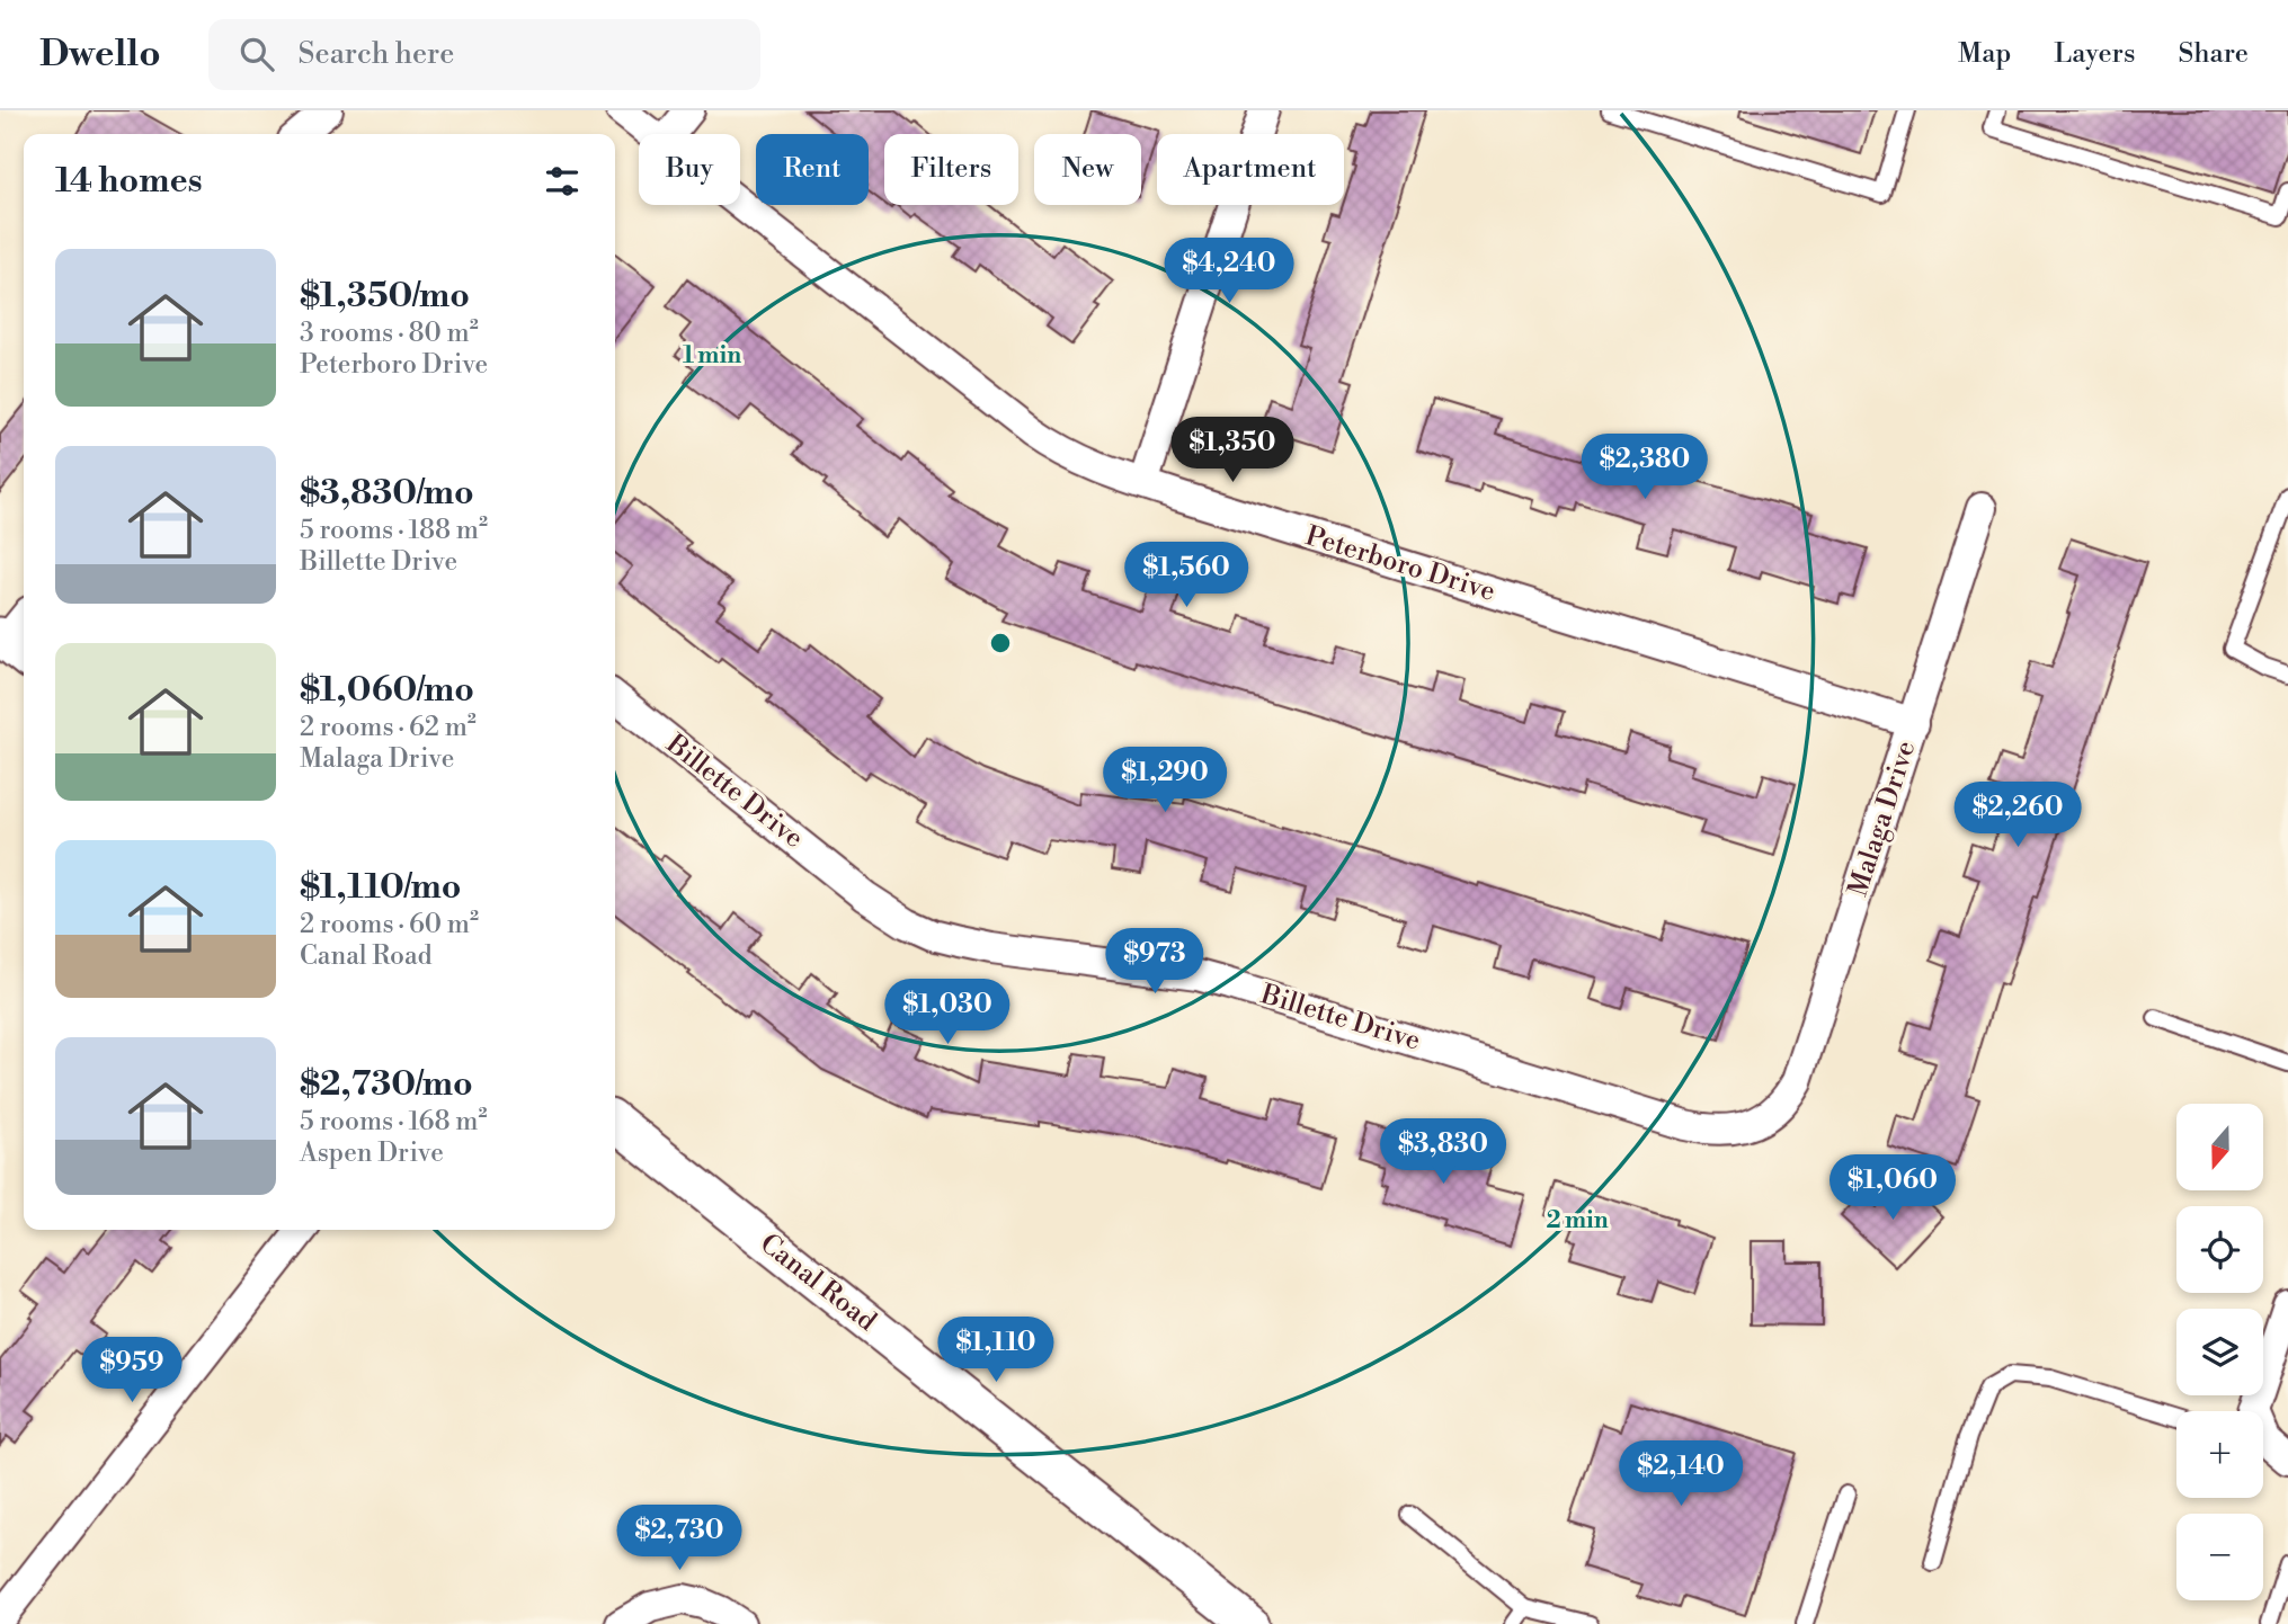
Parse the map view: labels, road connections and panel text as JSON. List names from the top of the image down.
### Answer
{
  "streets": {
    "street": [
      "Peterboro Drive",
      "Billette Drive",
      "Malaga Drive",
      "Canal Road"
    ]
  },
  "crossings": [
    ["Peterboro Drive", "Malaga Drive"],
    ["Billette Drive", "Malaga Drive"]
  ],
  "north": "bottom",
  "page": {
    "header": "Dwello",
    "search": "Search here",
    "nav": ["Map", "Layers", "Share"],
    "chip": [
      "Buy",
      "Rent",
      "Filters",
      "New",
      "Apartment"
    ],
    "heading": "14 homes",
    "list": [
      {
        "name": "$1,350/mo",
        "note": "3 rooms · 80 m² · Peterboro Drive"
      },
      {
        "name": "$3,830/mo",
        "note": "5 rooms · 188 m² · Billette Drive"
      },
      {
        "name": "$1,060/mo",
        "note": "2 rooms · 62 m² · Malaga Drive"
      },
      {
        "name": "$1,110/mo",
        "note": "2 rooms · 60 m² · Canal Road"
      },
      {
        "name": "$2,730/mo",
        "note": "5 rooms · 168 m² · Aspen Drive"
      }
    ],
    "price": [
      "$4,240",
      "$1,350",
      "$2,380",
      "$1,560",
      "$1,290",
      "$2,260",
      "$973",
      "$1,030",
      "$3,830",
      "$1,060",
      "$1,110",
      "$959",
      "$2,140",
      "$2,730"
    ],
    "map_buttons": ["+", "−"]
  },
  "rings": ["1 min", "2 min"]
}
